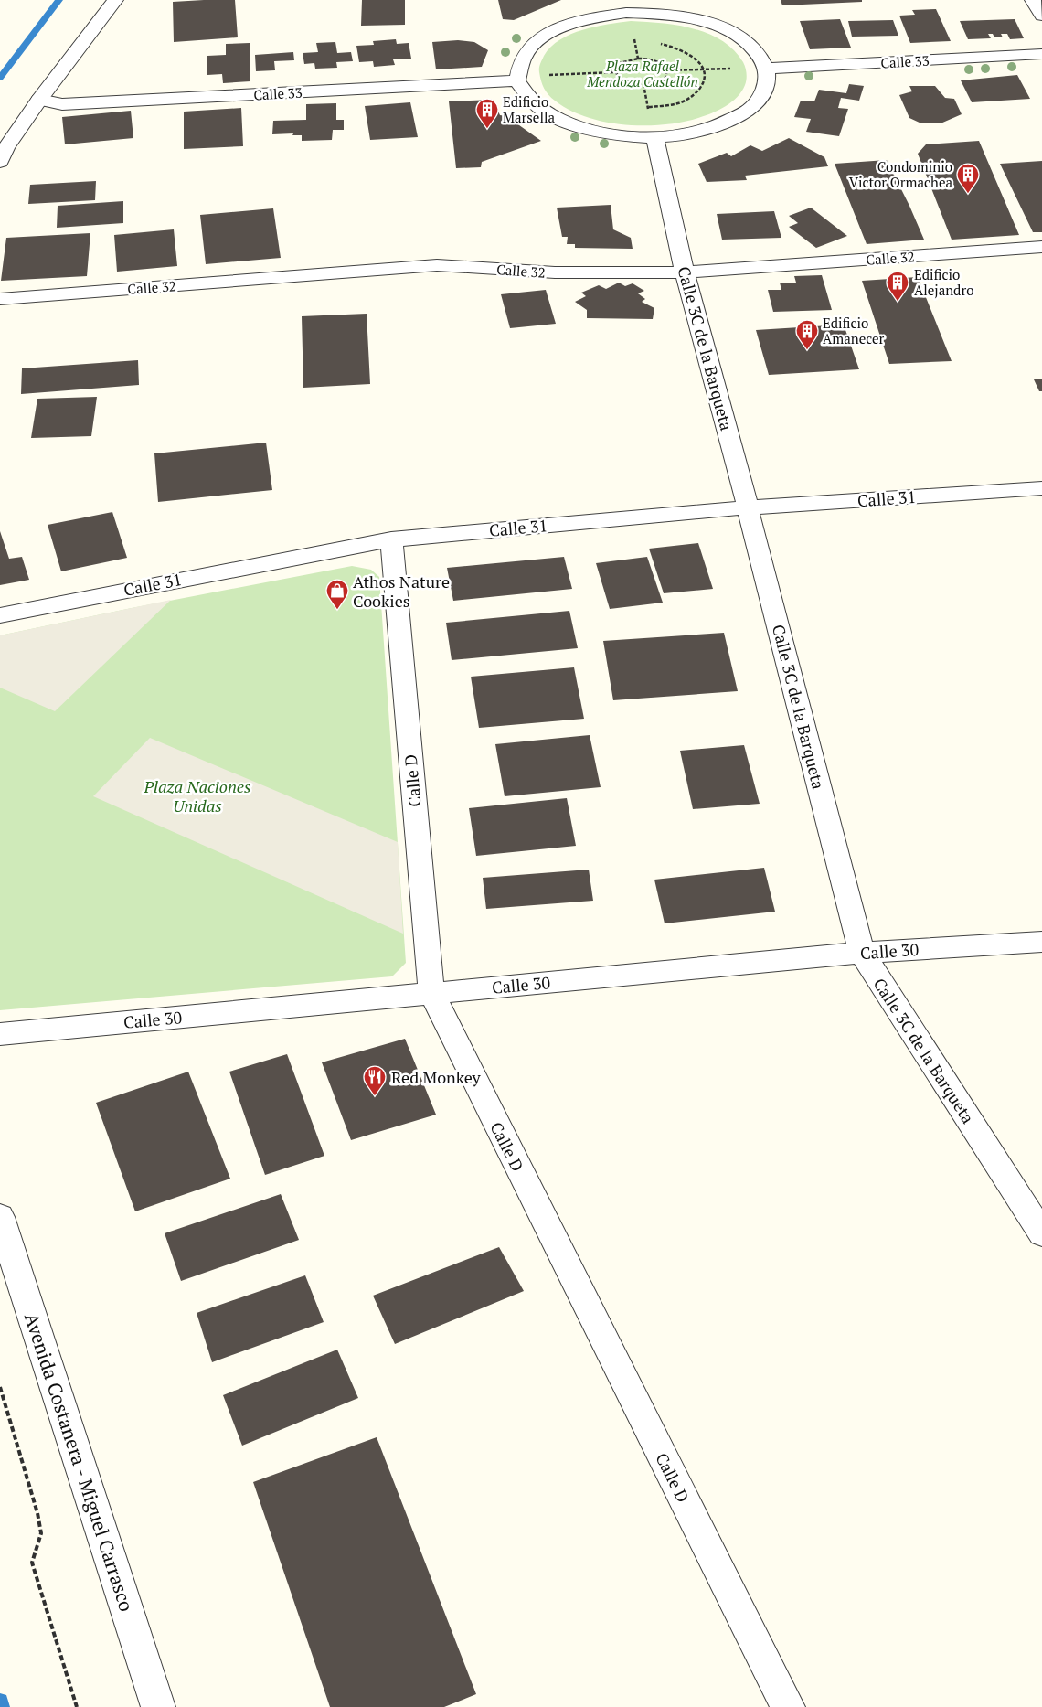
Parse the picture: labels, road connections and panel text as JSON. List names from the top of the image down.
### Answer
{
  "streets": {
    "street": [
      "Calle 33",
      "Calle 32",
      "Calle 3C de la Barqueta",
      "Calle 31",
      "Calle D",
      "Calle 30",
      "Avenida Costanera - Miguel Carrasco"
    ]
  },
  "crossings": [
    ["Calle 32", "Calle 3C de la Barqueta"],
    ["Calle 3C de la Barqueta", "Calle 31"],
    ["Calle 3C de la Barqueta", "Calle 30"],
    ["Calle 31", "Calle D"],
    ["Calle D", "Calle 30"]
  ],
  "parks": ["Plaza Rafael Mendoza Castellón", "Plaza Naciones Unidas"],
  "places": {
    "building": [
      "Edificio Marsella",
      "Condominio Victor Ormachea",
      "Edificio Alejandro",
      "Edificio Amanecer"
    ],
    "shop": ["Athos Nature Cookies"],
    "restaurant": ["Red Monkey"]
  }
}
